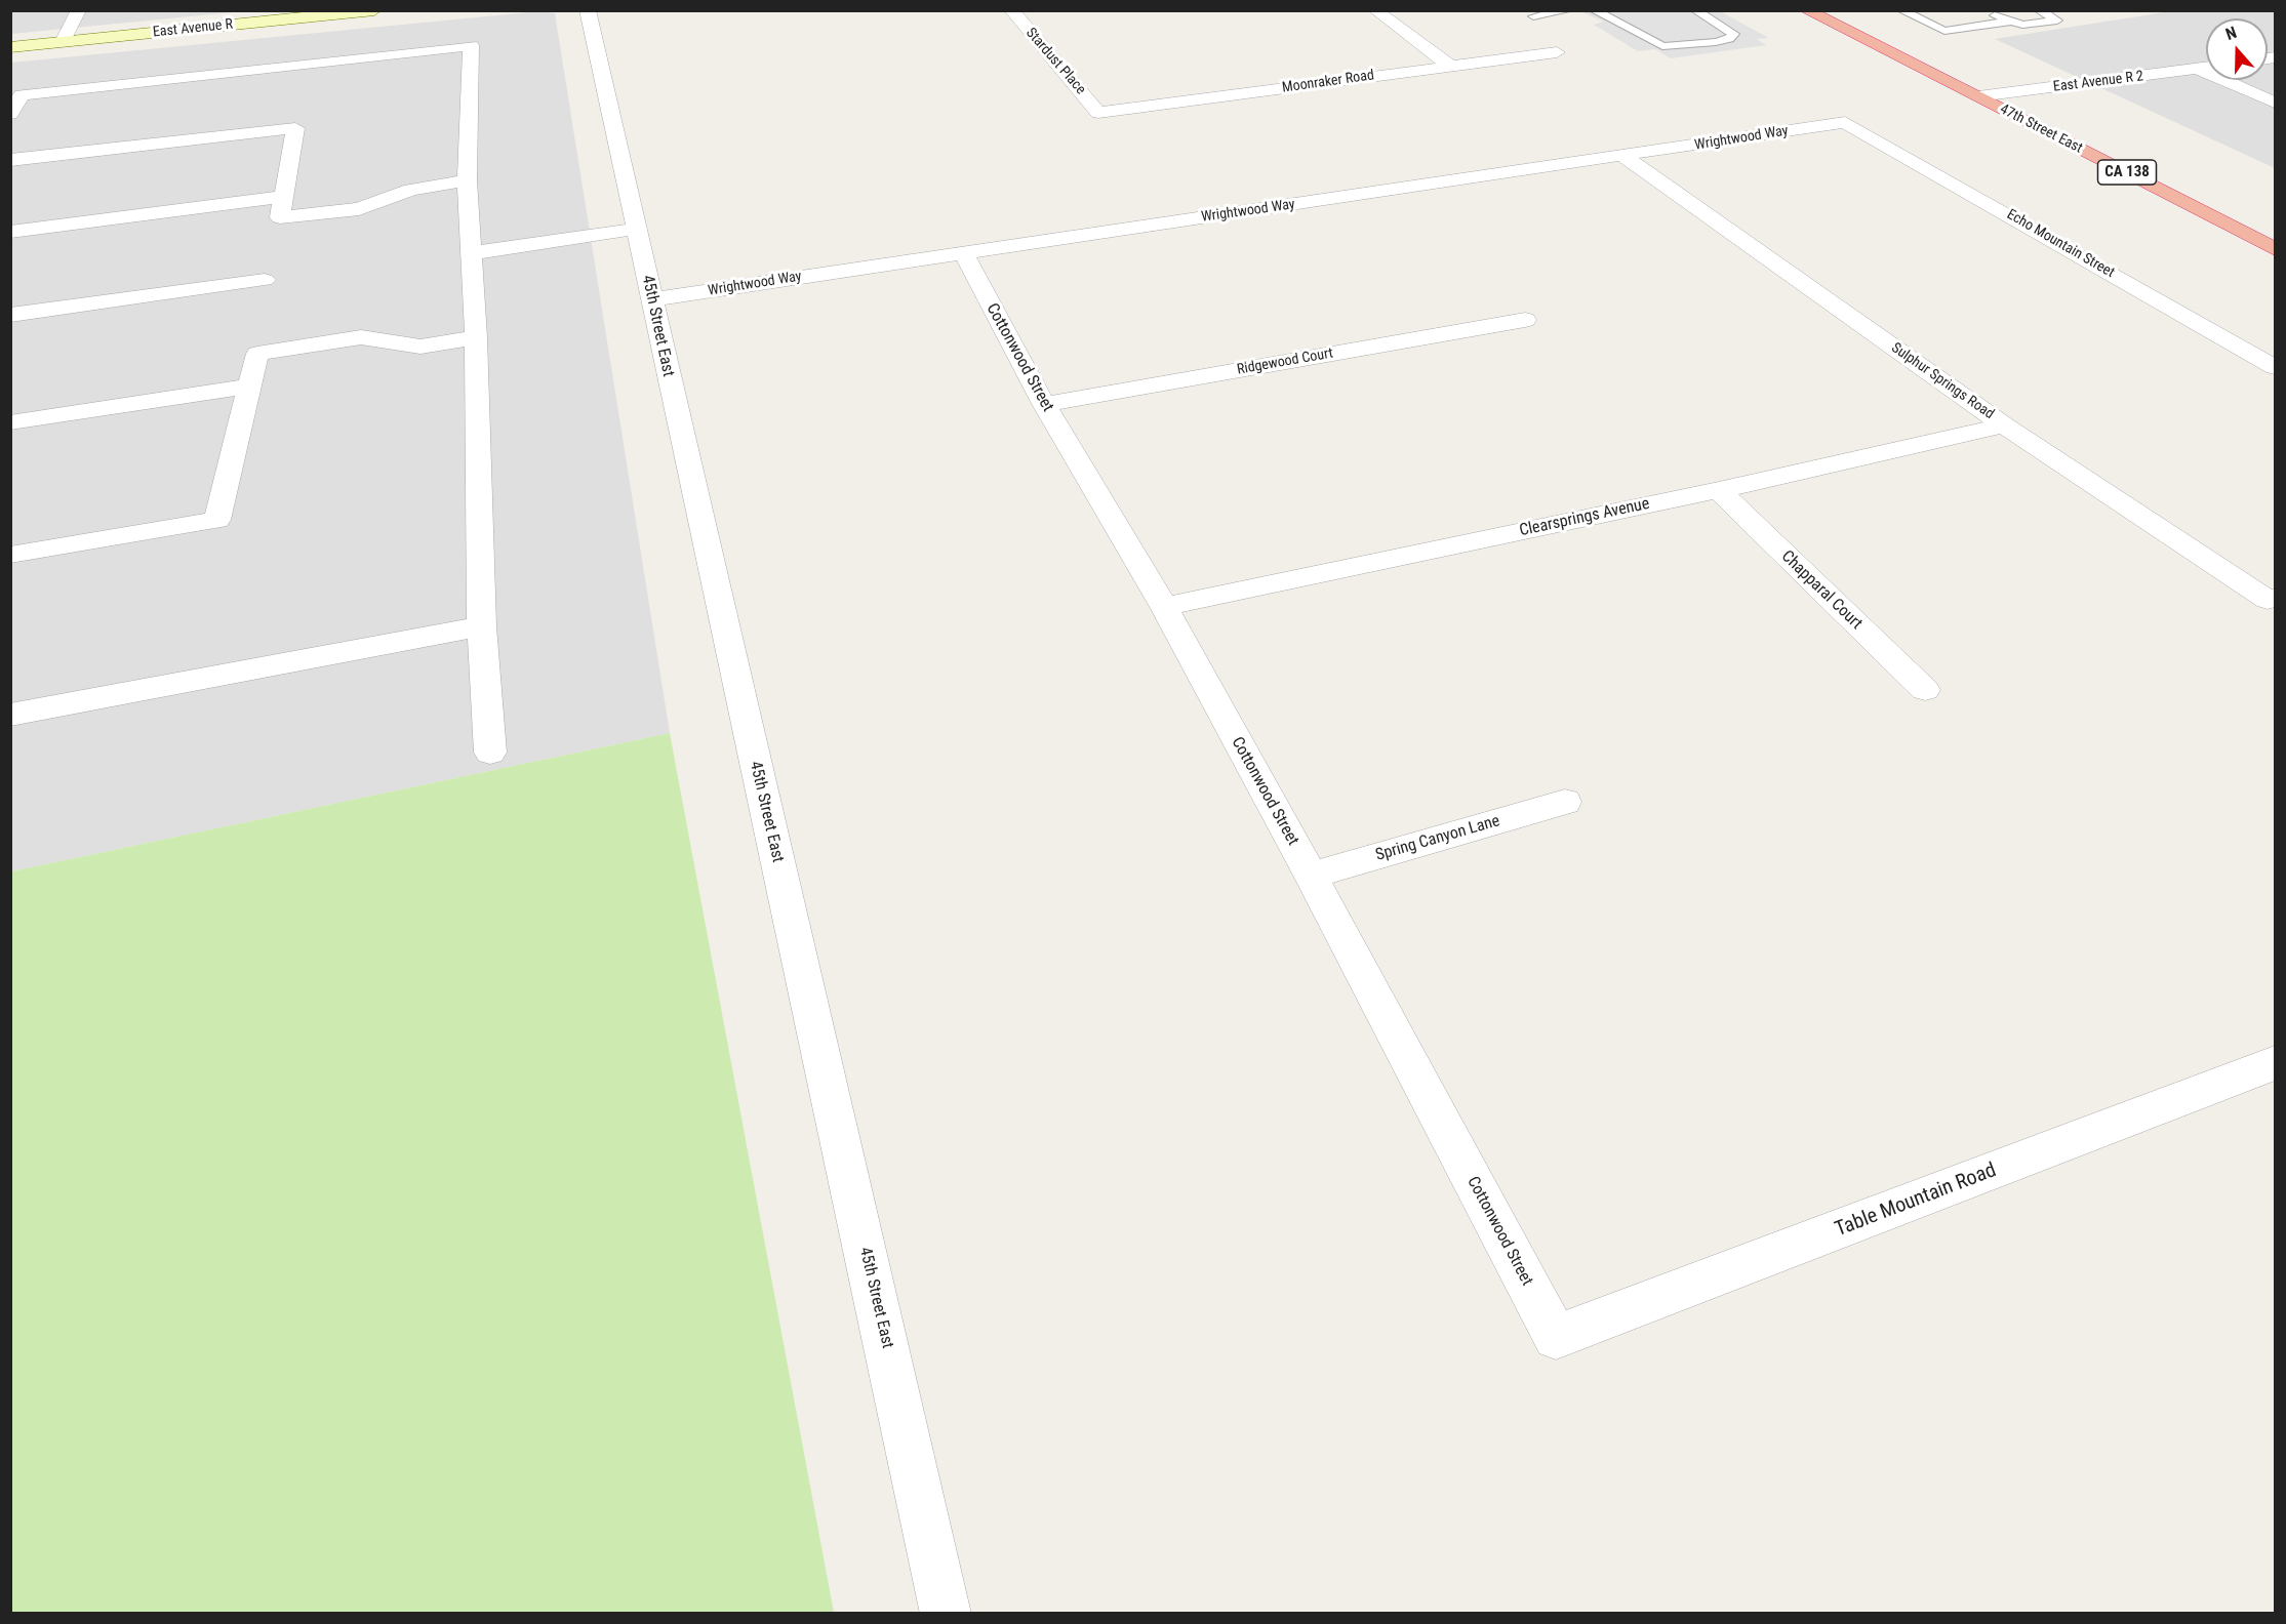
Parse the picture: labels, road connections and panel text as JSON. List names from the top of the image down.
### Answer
{
  "streets": {
    "highway": ["47th Street East", "CA 138"],
    "main road": ["East Avenue R"],
    "street": [
      "Stardust Place",
      "Moonraker Road",
      "East Avenue R 2",
      "Wrightwood Way",
      "Echo Mountain Street",
      "45th Street East",
      "Cottonwood Street",
      "Ridgewood Court",
      "Sulphur Springs Road",
      "Clearsprings Avenue",
      "Chapparal Court",
      "Spring Canyon Lane",
      "Table Mountain Road"
    ]
  },
  "crossings": [
    ["Stardust Place", "Moonraker Road"],
    ["East Avenue R 2", "47th Street East"],
    ["Wrightwood Way", "Echo Mountain Street"],
    ["Wrightwood Way", "45th Street East"],
    ["Wrightwood Way", "Cottonwood Street"],
    ["Wrightwood Way", "Sulphur Springs Road"],
    ["Cottonwood Street", "Ridgewood Court"],
    ["Cottonwood Street", "Clearsprings Avenue"],
    ["Cottonwood Street", "Spring Canyon Lane"],
    ["Cottonwood Street", "Table Mountain Road"],
    ["Sulphur Springs Road", "Clearsprings Avenue"],
    ["Clearsprings Avenue", "Chapparal Court"]
  ],
  "north": "top"
}
